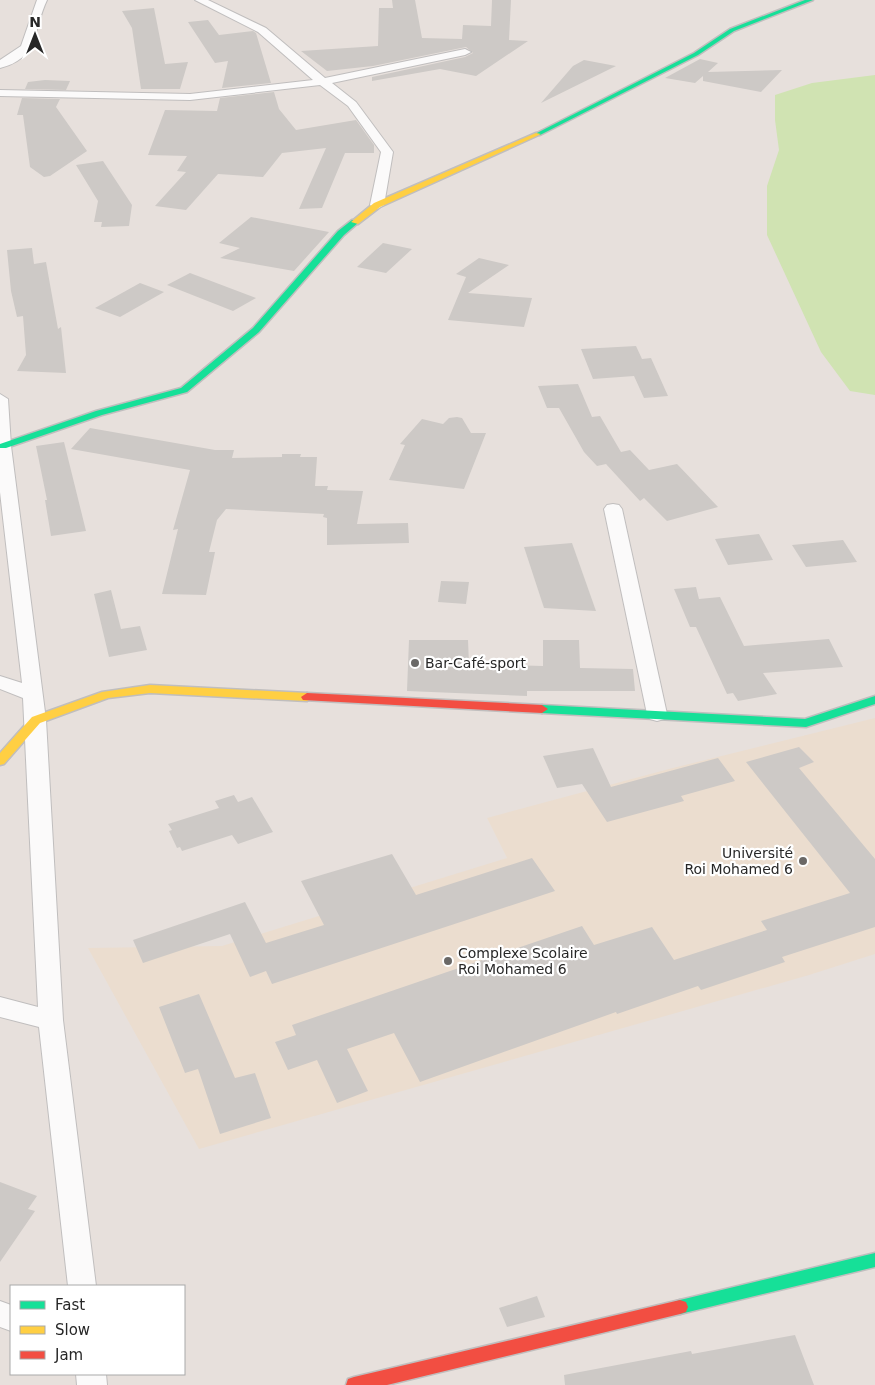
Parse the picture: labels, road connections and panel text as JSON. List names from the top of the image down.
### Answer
{
  "places": ["Bar-Café-sport", "Université Roi Mohamed 6", "Complexe Scolaire Roi Mohamed 6"],
  "legend": ["Fast", "Slow", "Jam"],
  "north": "top"
}
